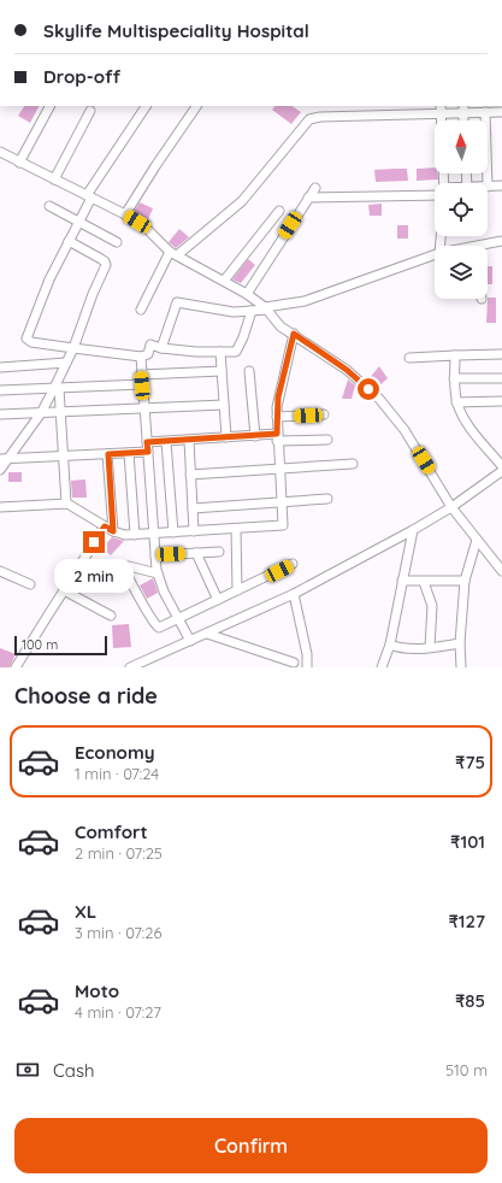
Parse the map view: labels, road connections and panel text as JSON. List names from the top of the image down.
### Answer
{
  "scale_bar": "100 m",
  "north": "top",
  "page": {
    "banner": ["Skylife Multispeciality Hospital", "Drop-off"],
    "bubble": "2 min",
    "scale": "100 m",
    "heading": "Choose a ride",
    "list": [
      {
        "name": "Economy",
        "note": "1 min · 07:24",
        "value": "₹75"
      },
      {
        "name": "Comfort",
        "note": "2 min · 07:25",
        "value": "₹101"
      },
      {
        "name": "XL",
        "note": "3 min · 07:26",
        "value": "₹127"
      },
      {
        "name": "Moto",
        "note": "4 min · 07:27",
        "value": "₹85"
      }
    ],
    "pay": ["Cash", "510 m"],
    "buttons": "Confirm"
  }
}
